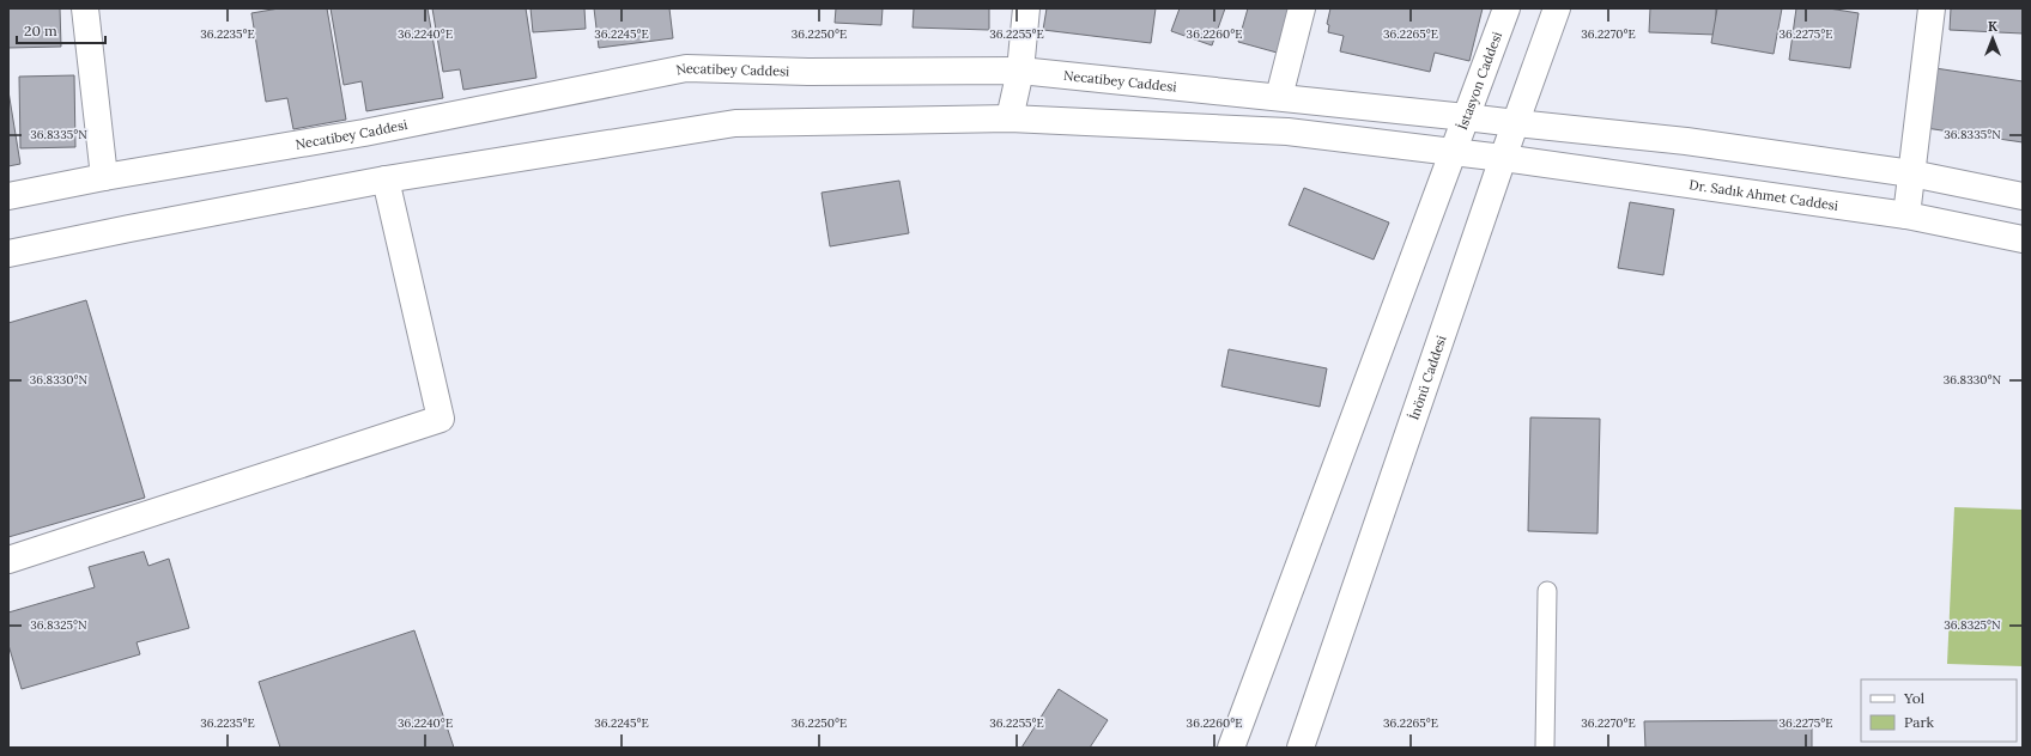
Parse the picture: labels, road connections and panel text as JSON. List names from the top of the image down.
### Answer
{
  "streets": {
    "street": [
      "Necatibey Caddesi",
      "İstasyon Caddesi",
      "Dr. Sadık Ahmet Caddesi",
      "İnönü Caddesi"
    ]
  },
  "crossings": [
    ["Necatibey Caddesi", "İstasyon Caddesi"],
    ["Necatibey Caddesi", "İnönü Caddesi"],
    ["İstasyon Caddesi", "Dr. Sadık Ahmet Caddesi"],
    ["Dr. Sadık Ahmet Caddesi", "İnönü Caddesi"]
  ],
  "legend": ["Yol", "Park"],
  "scale_bar": "20 m",
  "north": "top",
  "coordinates": [
    "36.2235°E",
    "36.2240°E",
    "36.2245°E",
    "36.2250°E",
    "36.2255°E",
    "36.2260°E",
    "36.2265°E",
    "36.2270°E",
    "36.2275°E",
    "36.8335°N",
    "36.8330°N",
    "36.8325°N"
  ]
}
